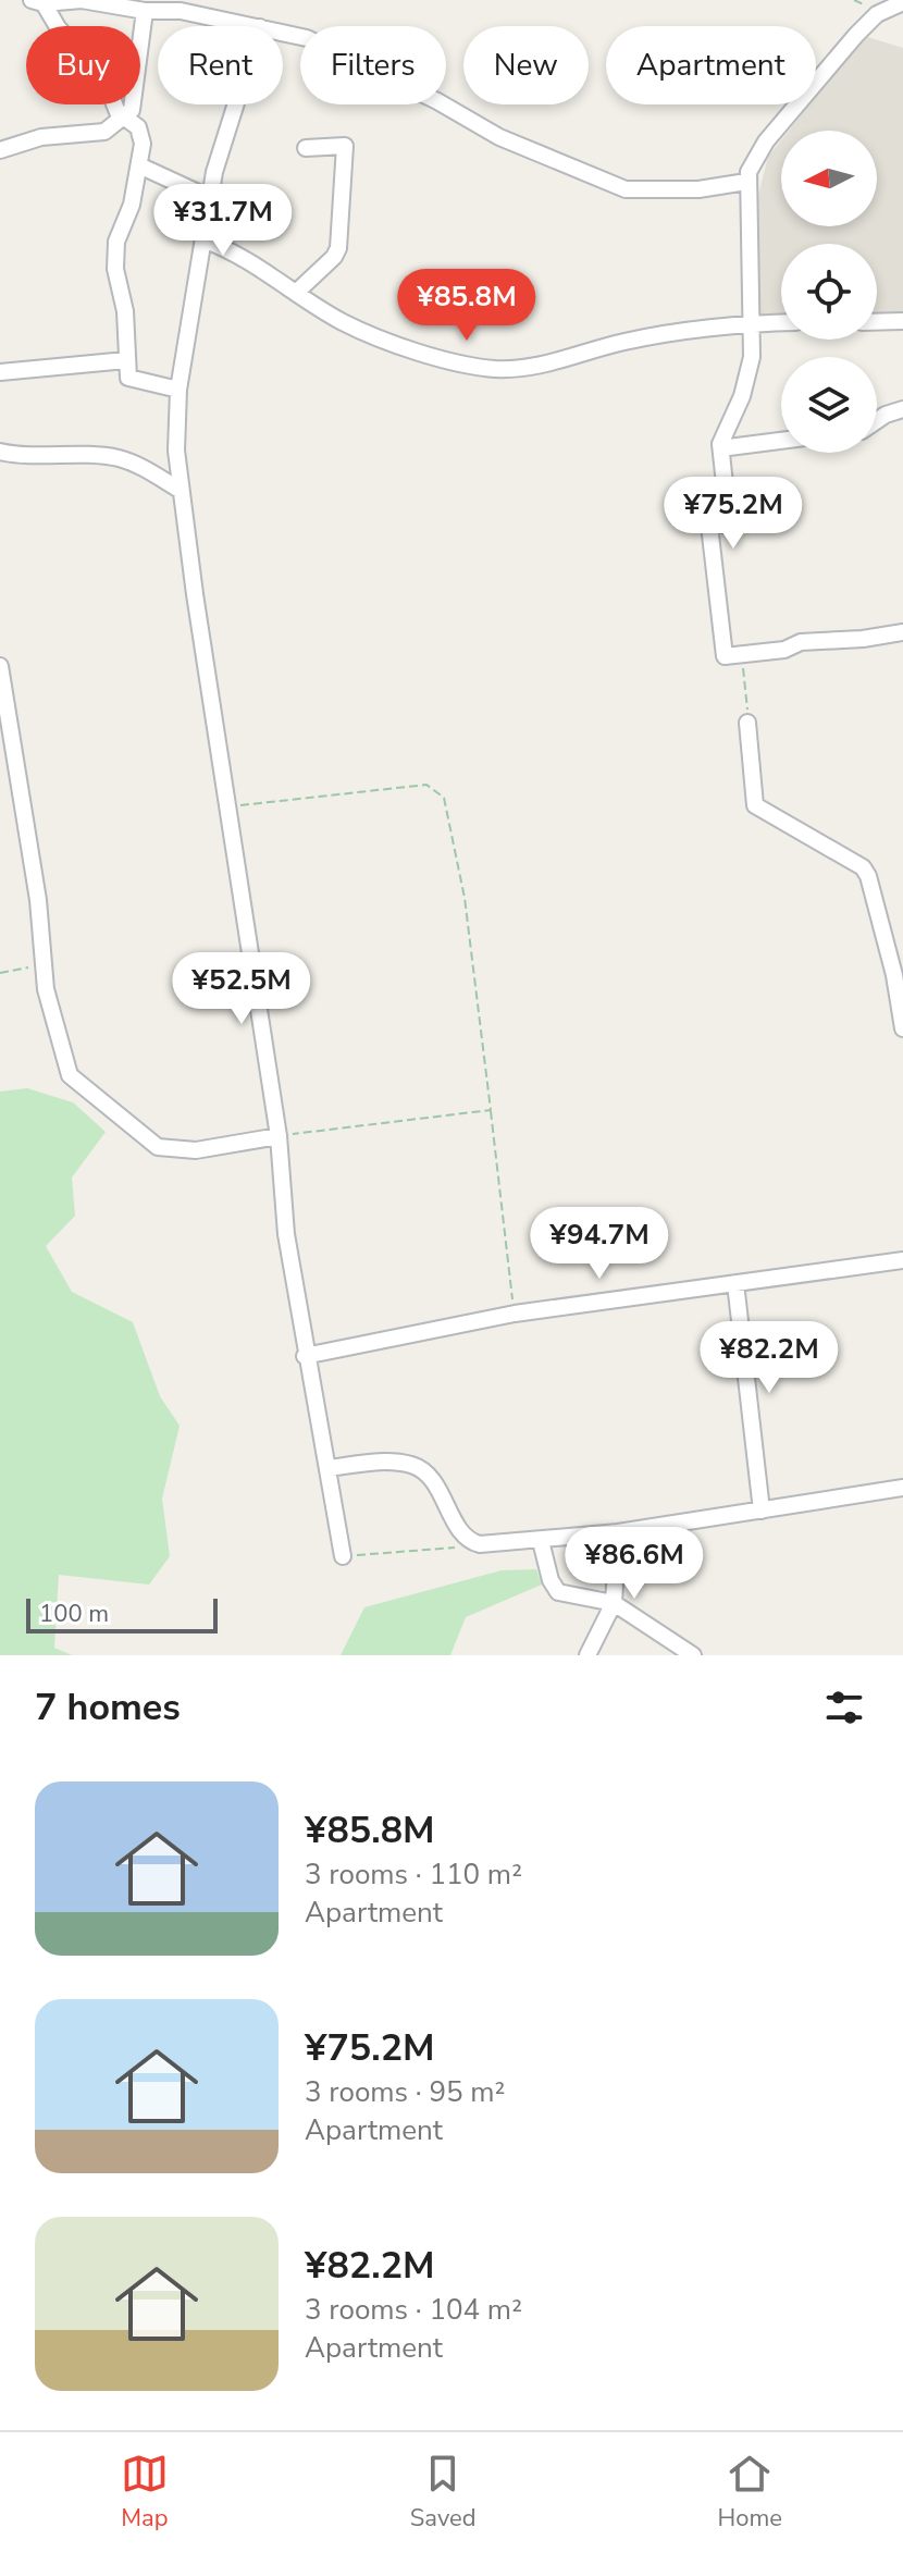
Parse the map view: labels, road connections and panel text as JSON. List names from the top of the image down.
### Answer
{
  "scale_bar": "100 m",
  "north": "left",
  "page": {
    "chip": [
      "Buy",
      "Rent",
      "Filters",
      "New",
      "Apartment"
    ],
    "price": [
      "¥31.7M",
      "¥85.8M",
      "¥75.2M",
      "¥52.5M",
      "¥94.7M",
      "¥82.2M",
      "¥86.6M"
    ],
    "scale": "100 m",
    "heading": "7 homes",
    "list": [
      {
        "name": "¥85.8M",
        "note": "3 rooms · 110 m² · Apartment"
      },
      {
        "name": "¥75.2M",
        "note": "3 rooms · 95 m² · Apartment"
      },
      {
        "name": "¥82.2M",
        "note": "3 rooms · 104 m² · Apartment"
      }
    ],
    "tabs": ["Map", "Saved", "Home"]
  }
}
